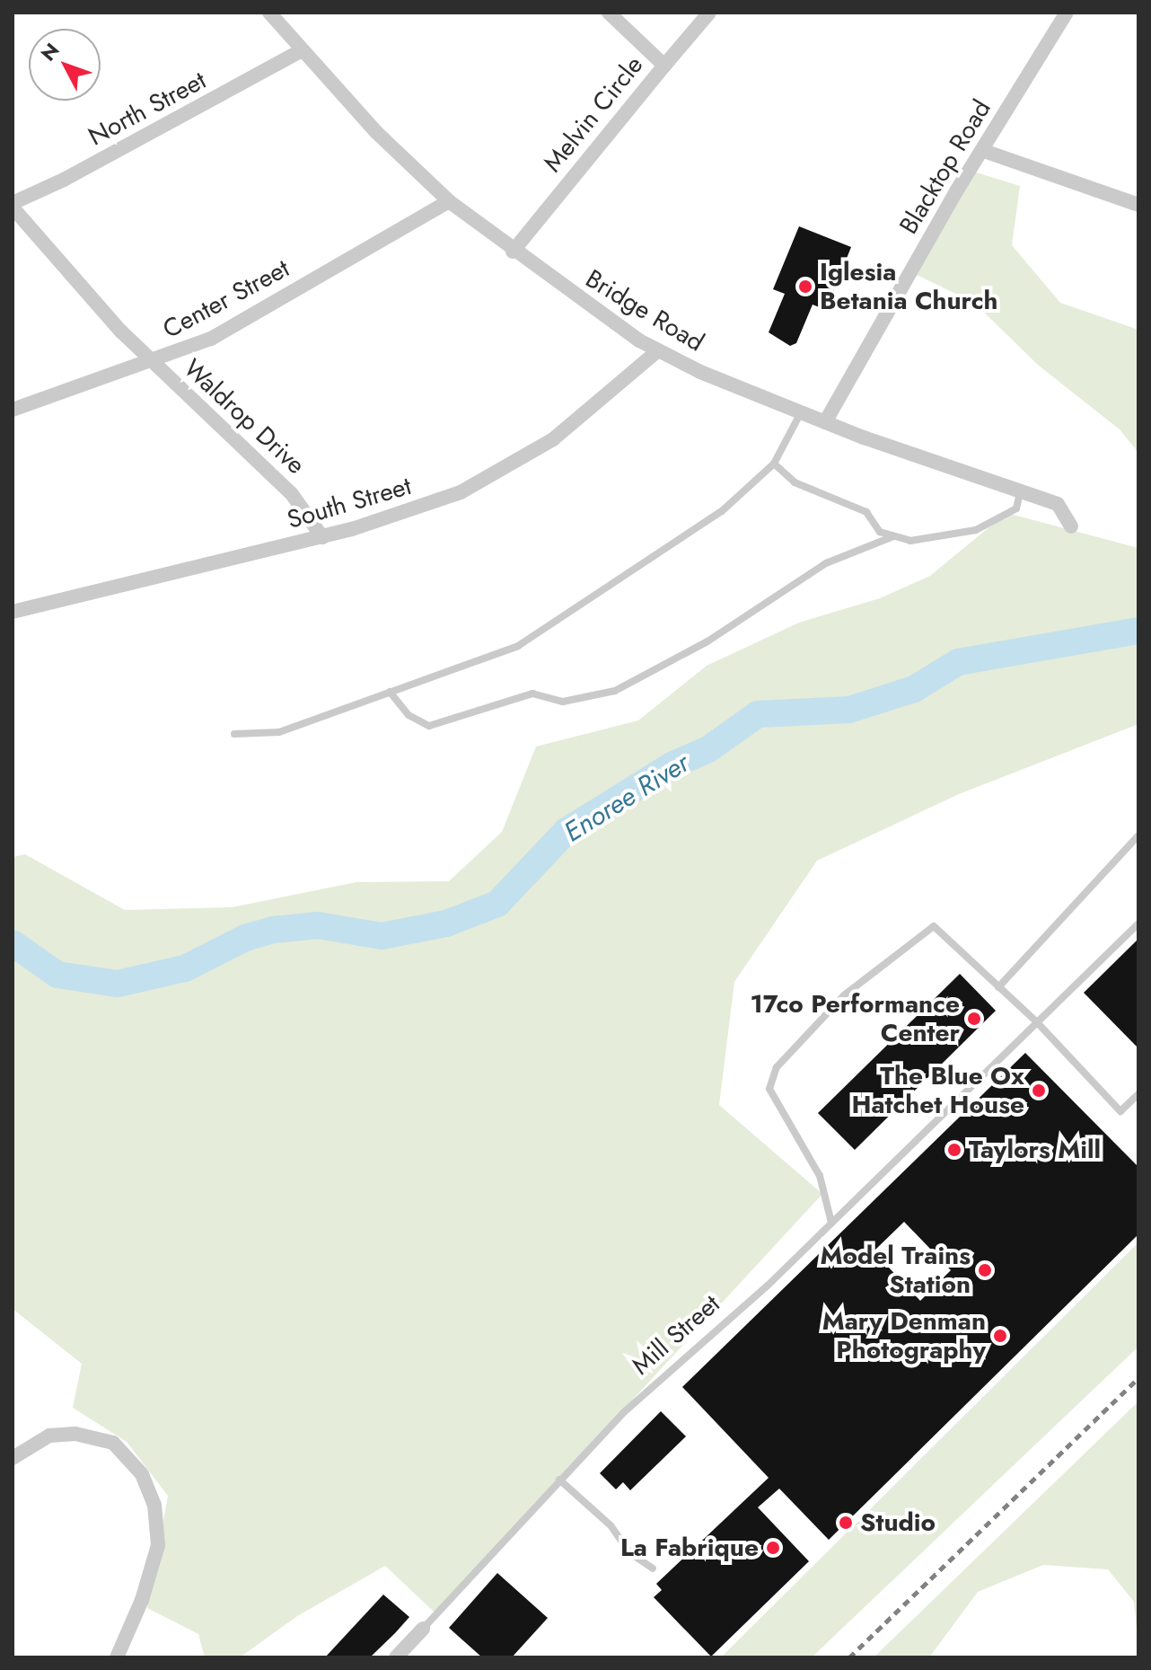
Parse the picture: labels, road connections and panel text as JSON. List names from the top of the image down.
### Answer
{
  "streets": {
    "street": [
      "North Street",
      "Melvin Circle",
      "Blacktop Road",
      "Center Street",
      "Bridge Road",
      "Waldrop Drive",
      "South Street",
      "Mill Street"
    ]
  },
  "crossings": [
    ["North Street", "Bridge Road"],
    ["North Street", "Waldrop Drive"],
    ["Melvin Circle", "Bridge Road"],
    ["Blacktop Road", "Bridge Road"],
    ["Center Street", "Bridge Road"],
    ["Center Street", "Waldrop Drive"],
    ["Bridge Road", "South Street"],
    ["Waldrop Drive", "South Street"]
  ],
  "water": ["Enoree River"],
  "places": [
    "Iglesia Betania Church",
    "17co Performance Center",
    "The Blue Ox Hatchet House",
    "Taylors Mill",
    "Model Trains Station",
    "Mary Denman Photography",
    "Studio",
    "La Fabrique"
  ],
  "north": "top left"
}
